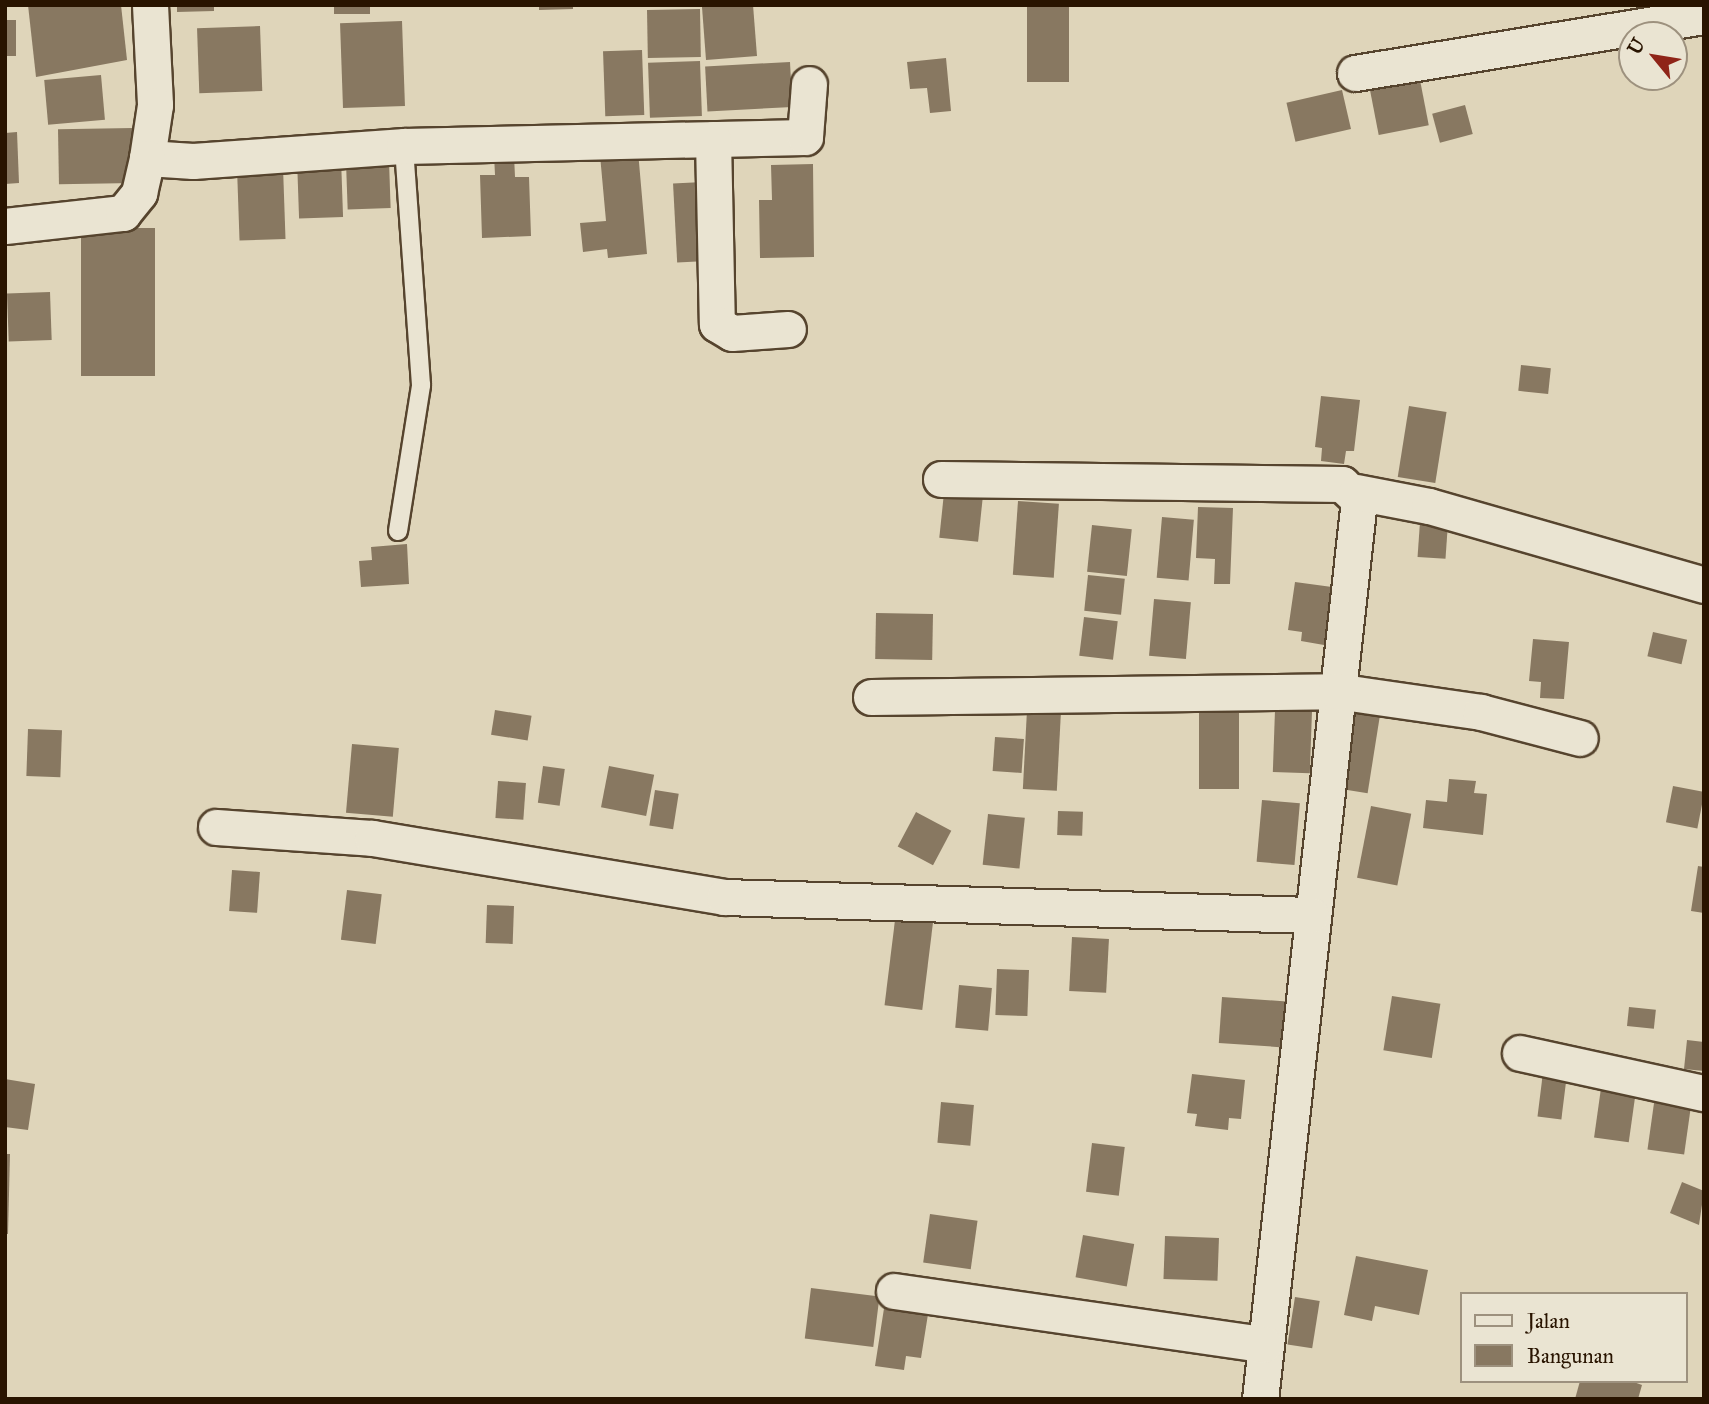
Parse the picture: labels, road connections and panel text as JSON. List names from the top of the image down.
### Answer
{
  "legend": ["Jalan", "Bangunan"],
  "north": "top left"
}
